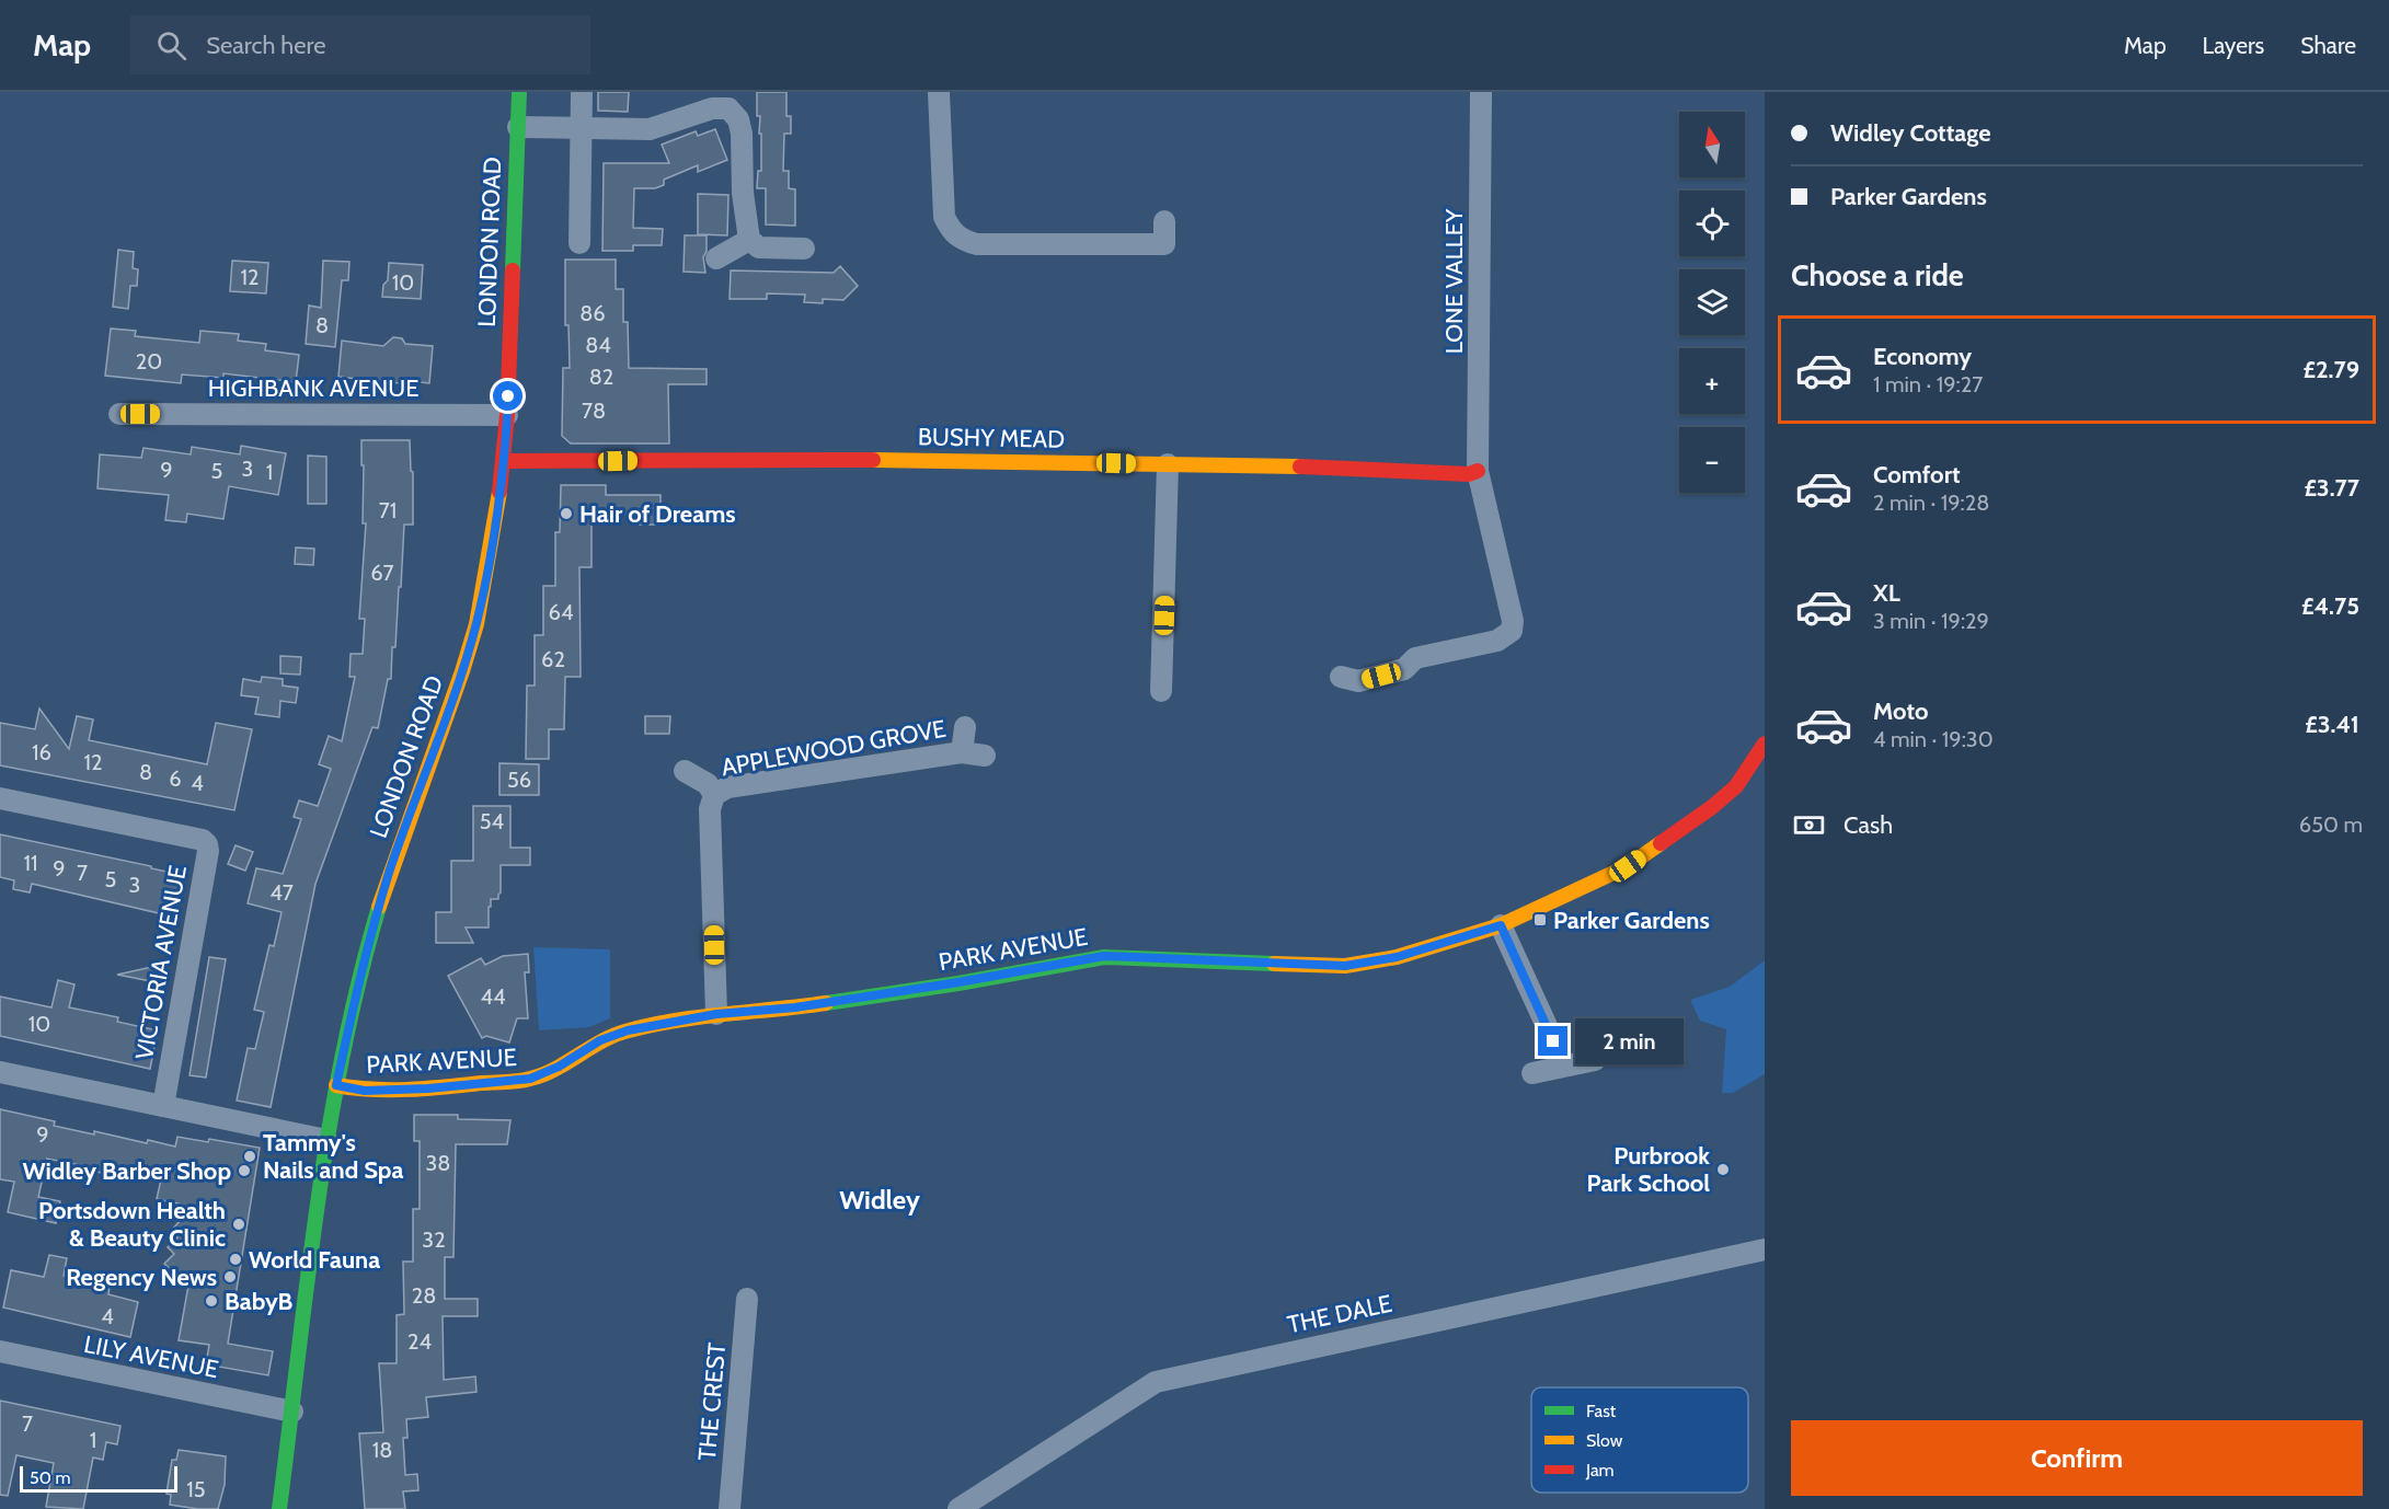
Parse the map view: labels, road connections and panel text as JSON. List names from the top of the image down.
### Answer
{
  "streets": {
    "street": [
      "LONDON ROAD",
      "LONE VALLEY",
      "HIGHBANK AVENUE",
      "BUSHY MEAD",
      "APPLEWOOD GROVE",
      "PARK AVENUE",
      "VICTORIA AVENUE",
      "THE DALE",
      "LILY AVENUE",
      "THE CREST"
    ]
  },
  "crossings": [
    ["LONDON ROAD", "HIGHBANK AVENUE"],
    ["LONDON ROAD", "BUSHY MEAD"],
    ["LONDON ROAD", "PARK AVENUE"],
    ["LONDON ROAD", "LILY AVENUE"],
    ["LONE VALLEY", "BUSHY MEAD"],
    ["APPLEWOOD GROVE", "PARK AVENUE"]
  ],
  "districts": ["Widley"],
  "places": {
    "other": [
      "Hair of Dreams",
      "Tammy's Nails and Spa",
      "Purbrook Park School",
      "Widley Barber Shop",
      "Portsdown Health & Beauty Clinic",
      "World Fauna",
      "Regency News",
      "BabyB"
    ],
    "transit": ["Parker Gardens"]
  },
  "house_numbers": [
    "12",
    "10",
    "86",
    "8",
    "84",
    "20",
    "82",
    "78",
    "3",
    "9",
    "5",
    "1",
    "71",
    "67",
    "64",
    "62",
    "16",
    "12",
    "8",
    "6",
    "56",
    "4",
    "54",
    "11",
    "9",
    "7",
    "5",
    "3",
    "47",
    "44",
    "10",
    "9",
    "38",
    "32",
    "28",
    "4",
    "24",
    "7",
    "1",
    "18",
    "15"
  ],
  "legend": ["Fast", "Slow", "Jam"],
  "scale_bar": "50 m",
  "north": "top",
  "page": {
    "header": "Map",
    "search": "Search here",
    "nav": ["Map", "Layers", "Share"],
    "banner": ["Widley Cottage", "Parker Gardens"],
    "map_buttons": ["+", "−"],
    "heading": "Choose a ride",
    "list": [
      {
        "name": "Economy",
        "note": "1 min · 19:27",
        "value": "£2.79"
      },
      {
        "name": "Comfort",
        "note": "2 min · 19:28",
        "value": "£3.77"
      },
      {
        "name": "XL",
        "note": "3 min · 19:29",
        "value": "£4.75"
      },
      {
        "name": "Moto",
        "note": "4 min · 19:30",
        "value": "£3.41"
      }
    ],
    "pay": ["Cash", "650 m"],
    "bubble": "2 min",
    "buttons": "Confirm",
    "scale": "50 m"
  }
}
